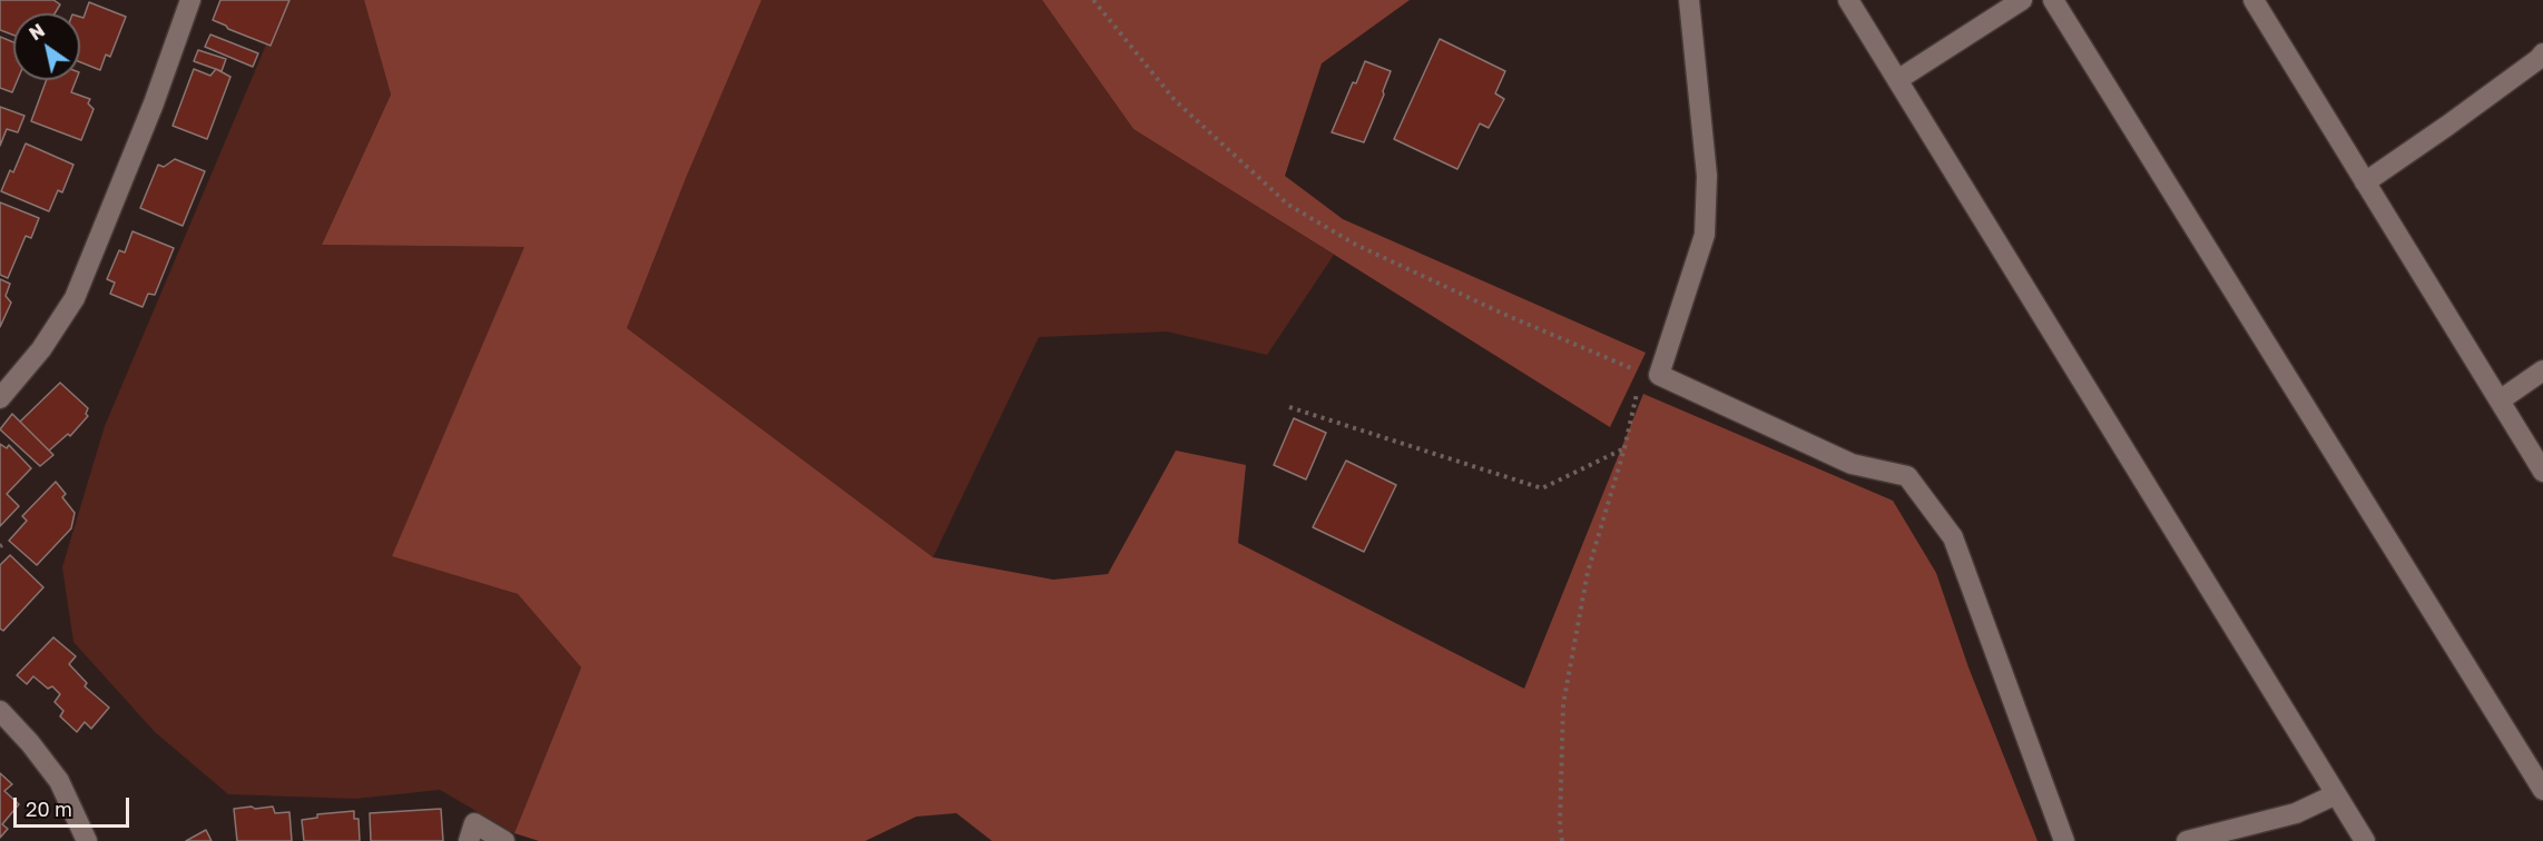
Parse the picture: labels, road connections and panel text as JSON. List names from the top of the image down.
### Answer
{
  "scale_bar": "20 m",
  "north": "top left"
}
